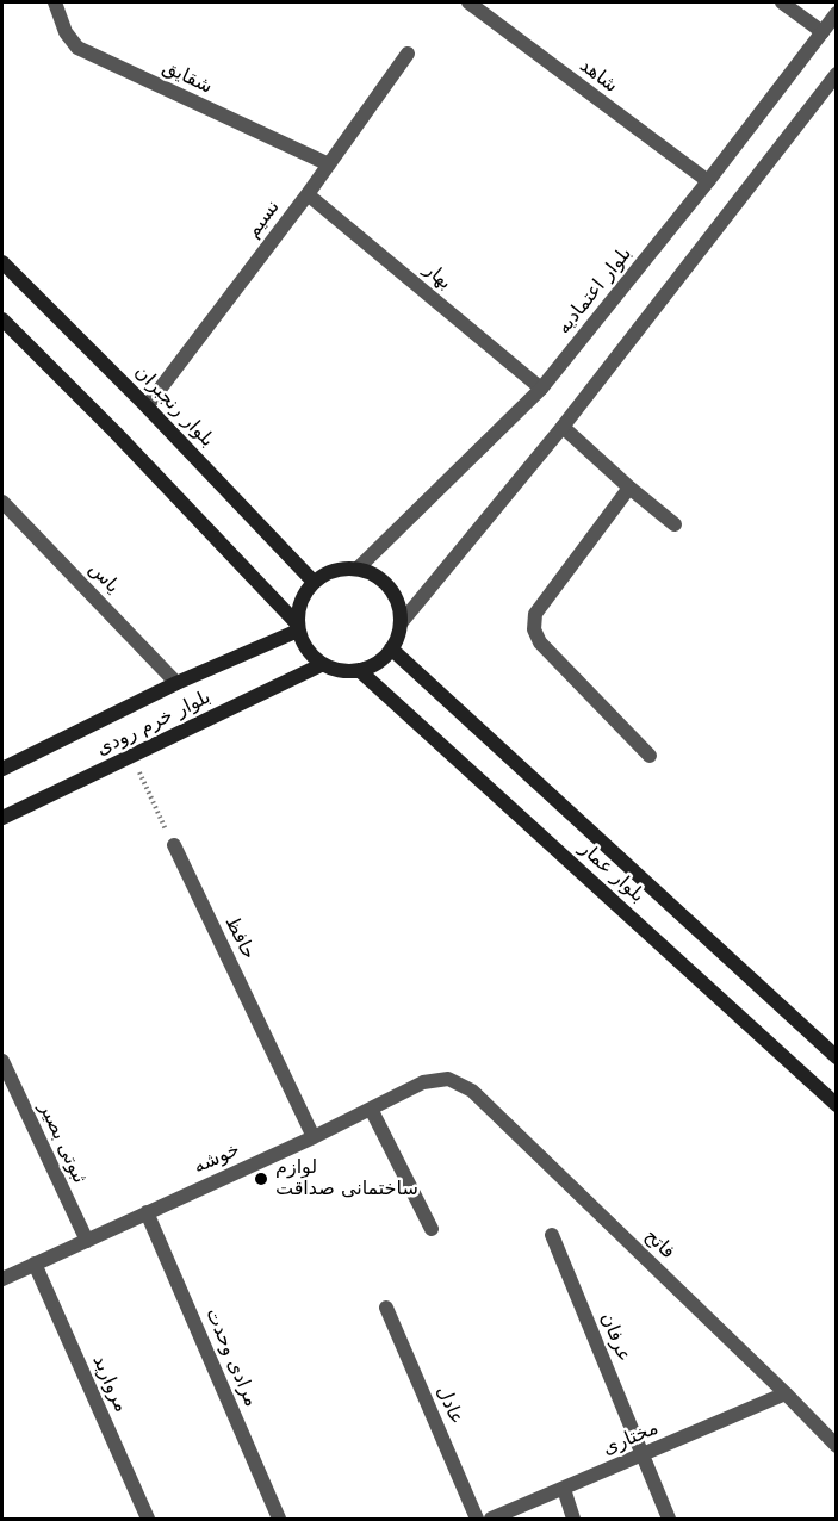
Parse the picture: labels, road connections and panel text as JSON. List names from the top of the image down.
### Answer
{
  "streets": {
    "main road": ["بلوار رنجبران", "بلوار خرم رودی", "بلوار عمار"],
    "street": [
      "شاهد",
      "شقایق",
      "نسیم",
      "بهار",
      "بلوار اعتمادیه",
      "یاس",
      "حافظ",
      "ثبوتی بصیر",
      "خوشه",
      "فاتح",
      "عرفان",
      "مرادی وحدت",
      "مروارید",
      "عادل",
      "مختاری"
    ]
  },
  "crossings": [
    ["شاهد", "بلوار اعتمادیه"],
    ["شقایق", "نسیم"],
    ["نسیم", "بهار"],
    ["نسیم", "بلوار رنجبران"],
    ["بهار", "بلوار اعتمادیه"],
    ["بلوار اعتمادیه", "بلوار رنجبران"],
    ["بلوار اعتمادیه", "بلوار خرم رودی"],
    ["بلوار اعتمادیه", "بلوار عمار"],
    ["بلوار رنجبران", "بلوار خرم رودی"],
    ["بلوار رنجبران", "بلوار عمار"],
    ["یاس", "بلوار خرم رودی"],
    ["بلوار خرم رودی", "بلوار عمار"],
    ["حافظ", "خوشه"],
    ["ثبوتی بصیر", "خوشه"],
    ["خوشه", "فاتح"],
    ["خوشه", "مرادی وحدت"],
    ["خوشه", "مروارید"],
    ["فاتح", "مختاری"],
    ["عرفان", "مختاری"]
  ],
  "places": ["لوازم ساختمانی صداقت"]
}
